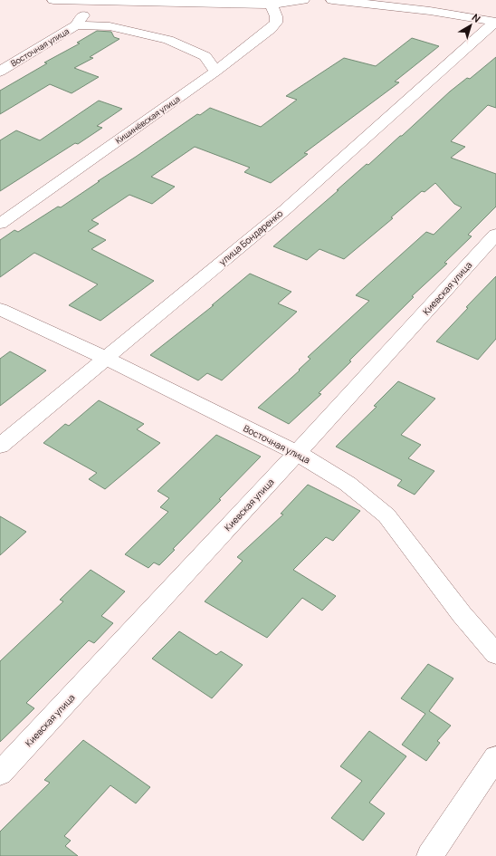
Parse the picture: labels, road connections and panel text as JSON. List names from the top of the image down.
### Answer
{
  "streets": {
    "street": [
      "Восточная улица",
      "Кишинёвская улица",
      "улица Бондаренко",
      "Киевская улица"
    ]
  },
  "crossings": [
    ["Восточная улица", "улица Бондаренко"],
    ["Восточная улица", "Киевская улица"]
  ],
  "north": "top right"
}
